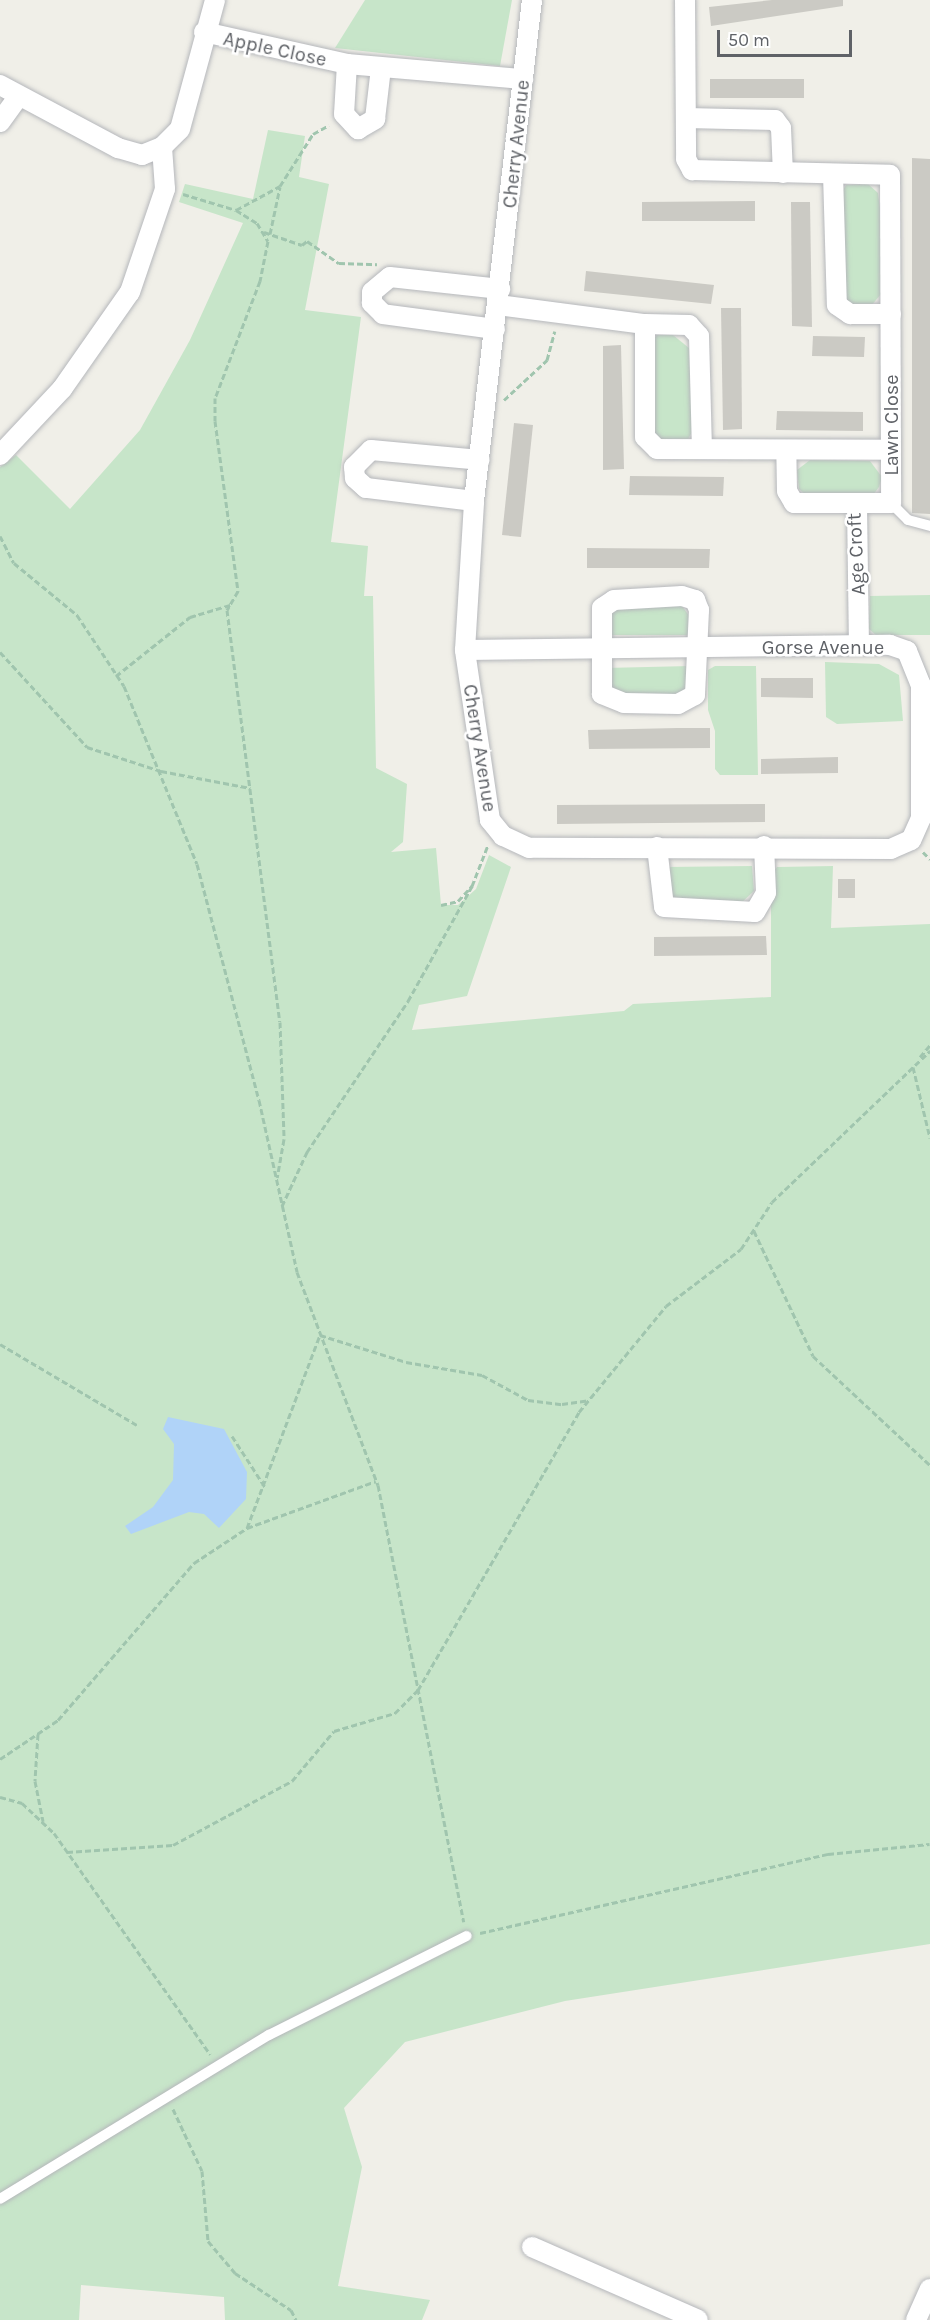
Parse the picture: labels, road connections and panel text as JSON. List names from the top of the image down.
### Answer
{
  "streets": {
    "street": [
      "Apple Close",
      "Cherry Avenue",
      "Lawn Close",
      "Age Croft",
      "Gorse Avenue"
    ]
  },
  "crossings": [
    ["Apple Close", "Cherry Avenue"],
    ["Cherry Avenue", "Gorse Avenue"],
    ["Lawn Close", "Age Croft"],
    ["Age Croft", "Gorse Avenue"]
  ],
  "scale_bar": "50 m"
}
